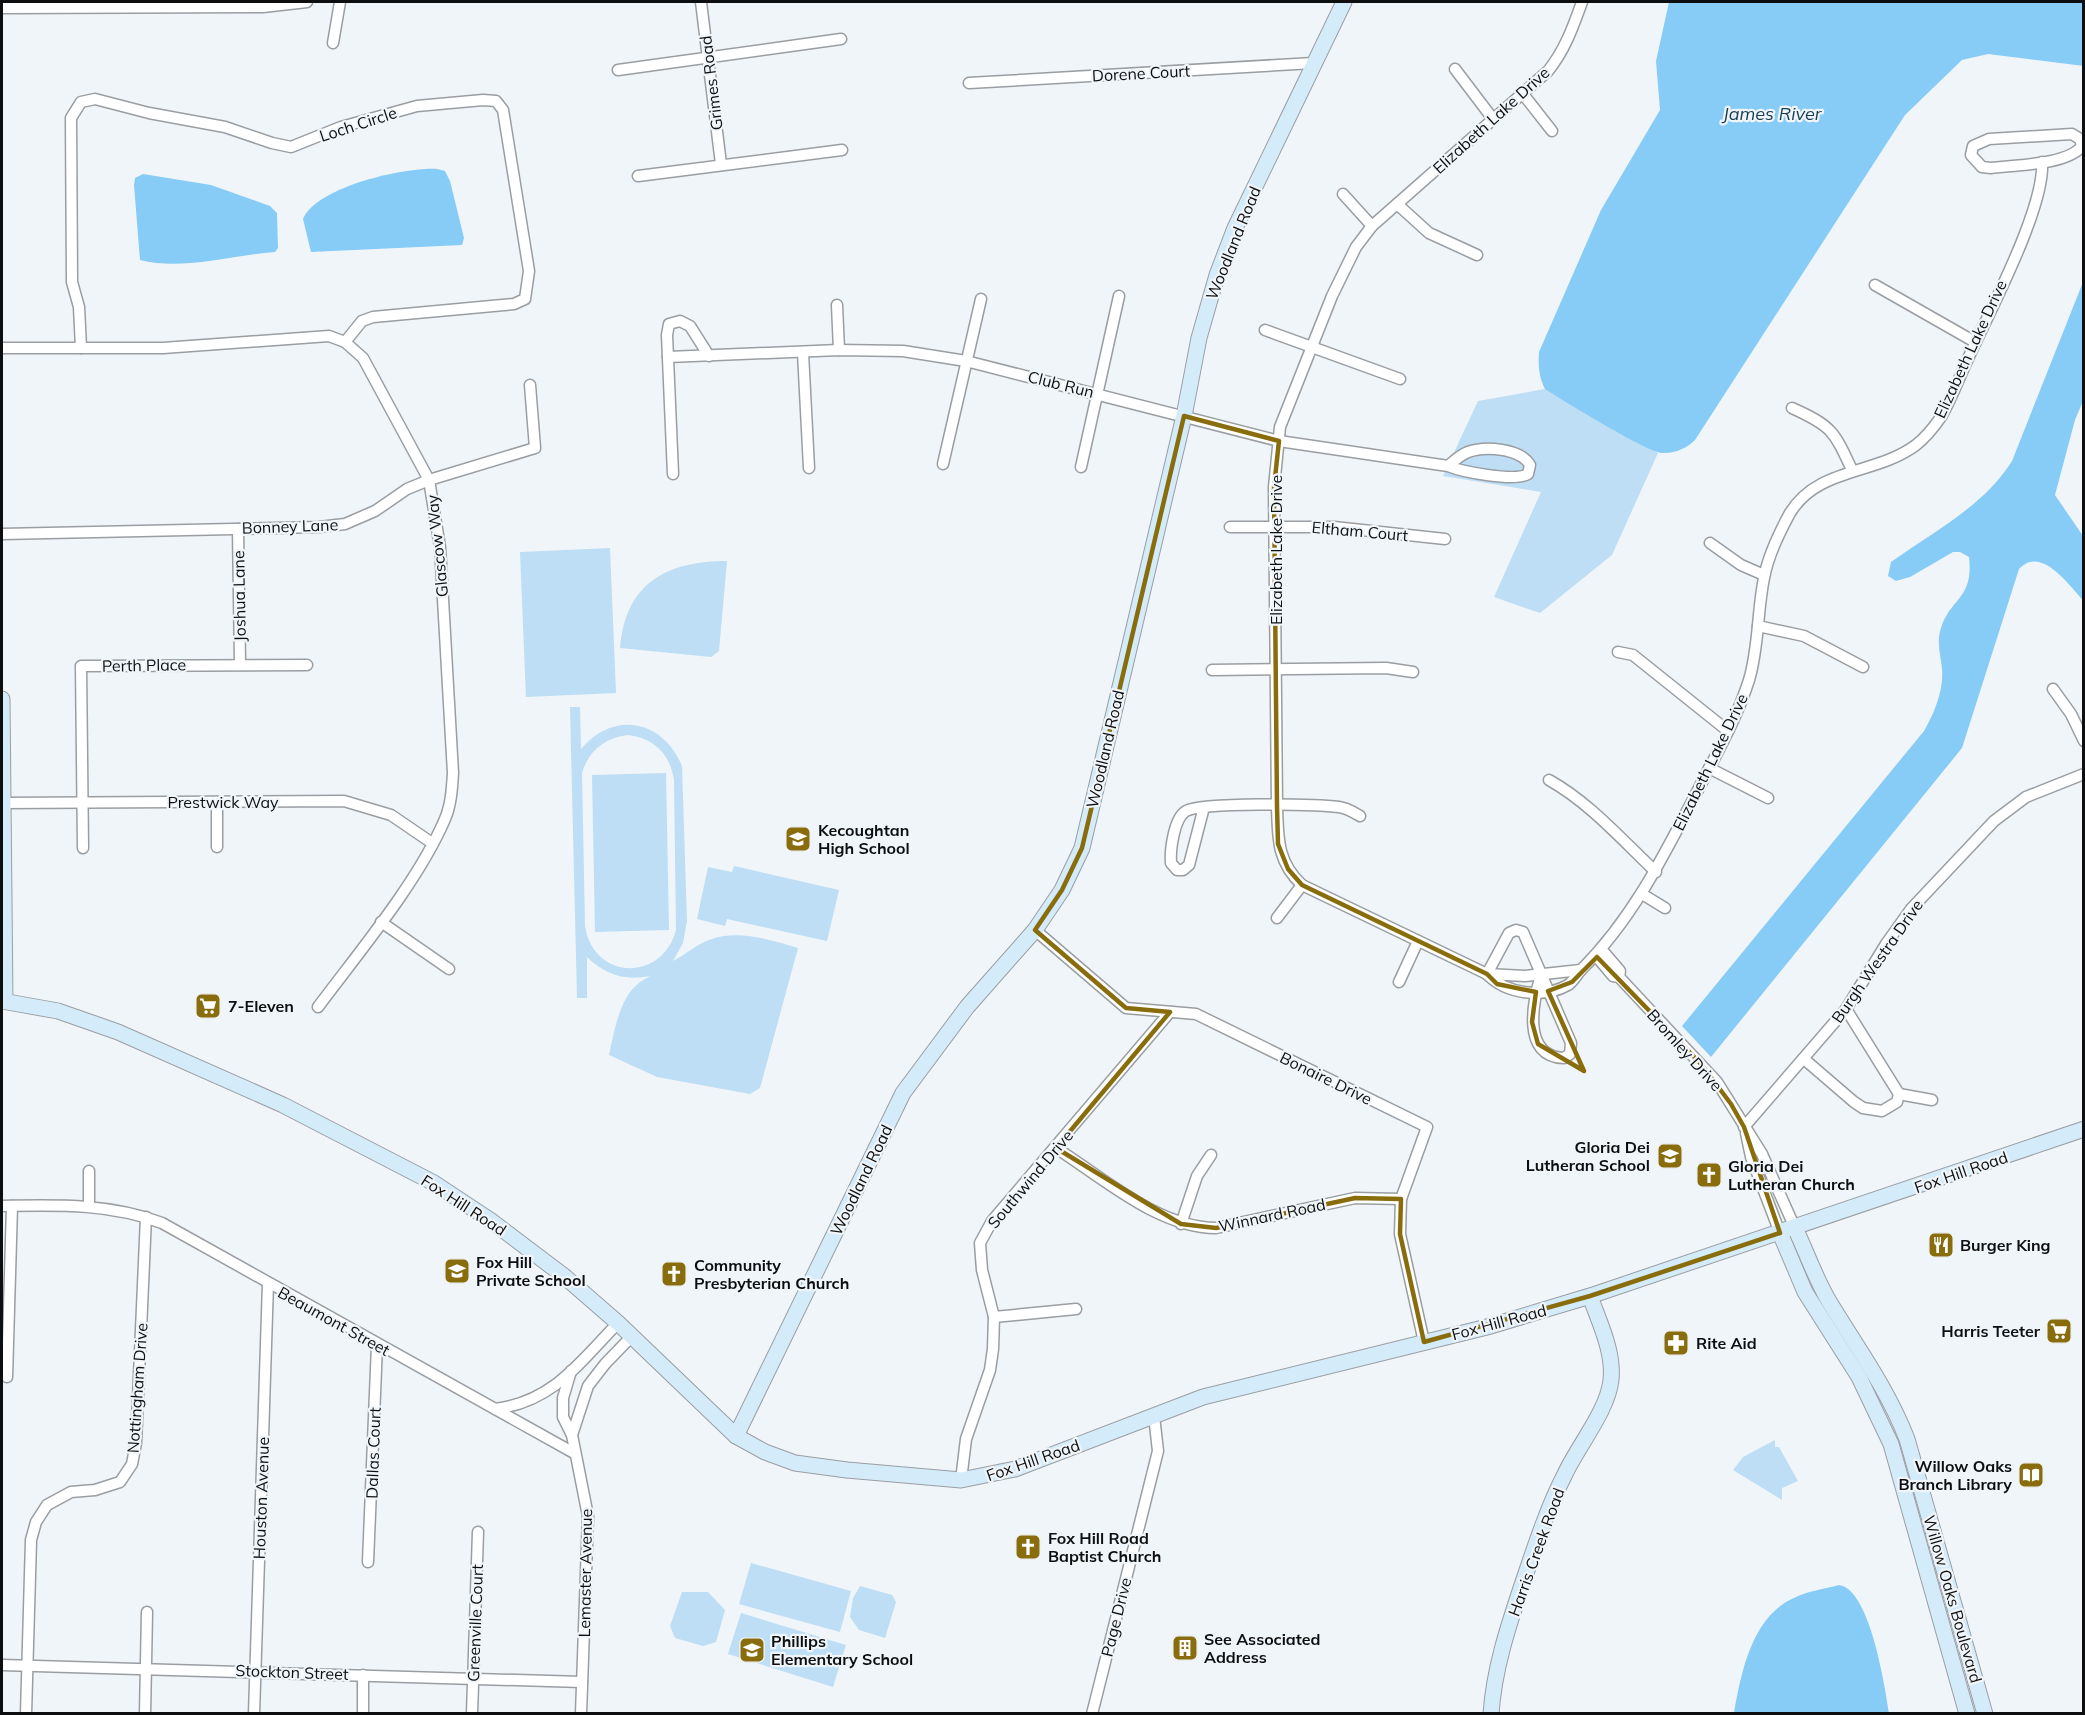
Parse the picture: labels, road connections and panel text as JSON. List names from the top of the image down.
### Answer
{
  "streets": {
    "main road": [
      "Woodland Road",
      "Fox Hill Road",
      "Harris Creek Road",
      "Willow Oaks Boulevard"
    ],
    "street": [
      "Dorene Court",
      "Grimes Road",
      "Elizabeth Lake Drive",
      "Loch Circle",
      "Club Run",
      "Bonney Lane",
      "Eltham Court",
      "Glascow Way",
      "Joshua Lane",
      "Perth Place",
      "Prestwick Way",
      "Burgh Westra Drive",
      "Bromley Drive",
      "Bonaire Drive",
      "Southwind Drive",
      "Winnard Road",
      "Beaumont Street",
      "Nottingham Drive",
      "Dallas Court",
      "Houston Avenue",
      "Lemaster Avenue",
      "Page Drive",
      "Greenville Court",
      "Stockton Street"
    ]
  },
  "crossings": [
    ["Dorene Court", "Woodland Road"],
    ["Elizabeth Lake Drive", "Club Run"],
    ["Elizabeth Lake Drive", "Eltham Court"],
    ["Elizabeth Lake Drive", "Bromley Drive"],
    ["Loch Circle", "Glascow Way"],
    ["Woodland Road", "Club Run"],
    ["Woodland Road", "Bonaire Drive"],
    ["Woodland Road", "Fox Hill Road"],
    ["Bonney Lane", "Glascow Way"],
    ["Bonney Lane", "Joshua Lane"],
    ["Glascow Way", "Prestwick Way"],
    ["Joshua Lane", "Perth Place"],
    ["Perth Place", "Prestwick Way"],
    ["Burgh Westra Drive", "Bromley Drive"],
    ["Bromley Drive", "Fox Hill Road"],
    ["Bromley Drive", "Willow Oaks Boulevard"],
    ["Bonaire Drive", "Fox Hill Road"],
    ["Bonaire Drive", "Southwind Drive"],
    ["Bonaire Drive", "Winnard Road"],
    ["Fox Hill Road", "Southwind Drive"],
    ["Fox Hill Road", "Harris Creek Road"],
    ["Fox Hill Road", "Lemaster Avenue"],
    ["Fox Hill Road", "Willow Oaks Boulevard"],
    ["Fox Hill Road", "Page Drive"],
    ["Southwind Drive", "Winnard Road"],
    ["Beaumont Street", "Nottingham Drive"],
    ["Beaumont Street", "Dallas Court"],
    ["Beaumont Street", "Houston Avenue"],
    ["Beaumont Street", "Lemaster Avenue"],
    ["Nottingham Drive", "Stockton Street"],
    ["Houston Avenue", "Stockton Street"],
    ["Lemaster Avenue", "Stockton Street"],
    ["Greenville Court", "Stockton Street"]
  ],
  "water": ["James River"],
  "places": {
    "school or university": [
      "Kecoughtan High School",
      "Gloria Dei Lutheran School",
      "Fox Hill Private School",
      "Phillips Elementary School"
    ],
    "supermarket": ["7-Eleven", "Harris Teeter"],
    "church": ["Gloria Dei Lutheran Church", "Community Presbyterian Church", "Fox Hill Road Baptist Church"],
    "restaurant": ["Burger King"],
    "pharmacy": ["Rite Aid"],
    "library": ["Willow Oaks Branch Library"],
    "building": ["See Associated Address"]
  }
}
